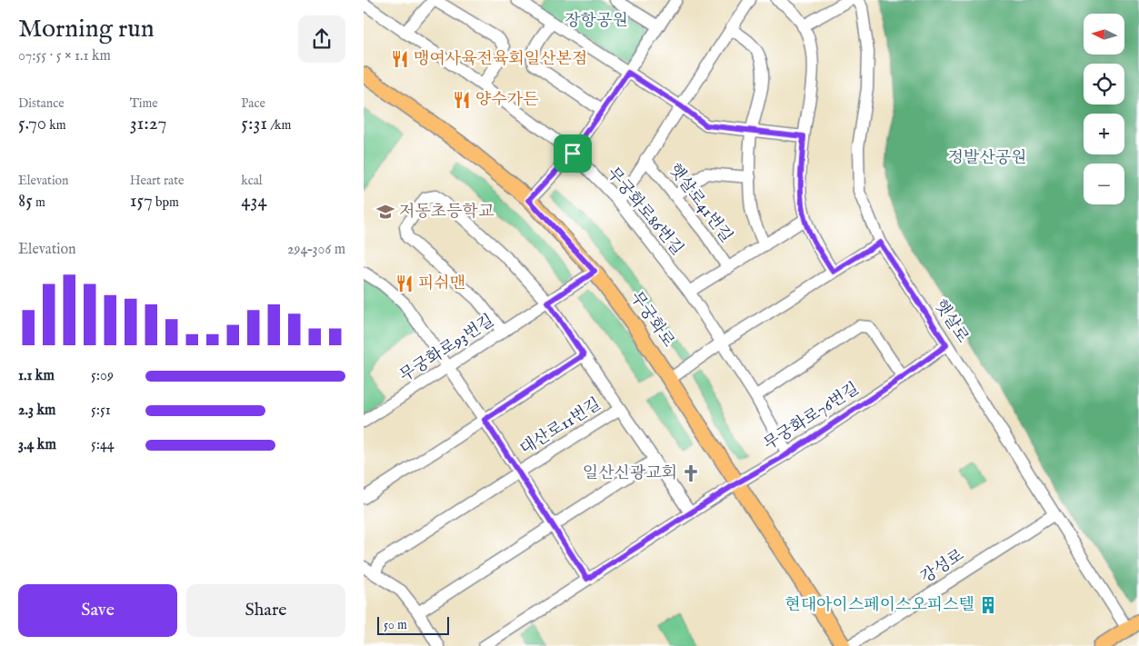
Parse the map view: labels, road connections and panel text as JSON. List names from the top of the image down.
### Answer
{
  "streets": {
    "main road": ["무궁화로"],
    "street": [
      "햇살로41번길",
      "무궁화로86번길",
      "햇살로",
      "무궁화로93번길",
      "무궁화로76번길",
      "대산로11번길",
      "강성로"
    ]
  },
  "crossings": [
    ["햇살로41번길", "무궁화로86번길"],
    ["무궁화로86번길", "무궁화로76번길"],
    ["무궁화로", "무궁화로93번길"],
    ["무궁화로", "무궁화로76번길"],
    ["햇살로", "무궁화로76번길"],
    ["햇살로", "강성로"],
    ["무궁화로93번길", "대산로11번길"],
    ["무궁화로76번길", "대산로11번길"]
  ],
  "parks": ["장항공원", "정발산공원"],
  "places": {
    "restaurant": ["맹여사육전육회일산본점", "양수가든", "피쉬맨"],
    "school or university": ["저동초등학교"],
    "church": ["일산신광교회"],
    "building": ["현대아이스페이스오피스텔"]
  },
  "scale_bar": "50 m",
  "north": "left",
  "page": {
    "heading": ["Morning run", "07:55 · 5 × 1.1 km"],
    "map_buttons": ["+", "−"],
    "stats": [
      ["Distance", "5.70 km"],
      ["Time", "31:27"],
      ["Pace", "5:31 /km"],
      ["Elevation", "85 m"],
      ["Heart rate", "157 bpm"],
      ["kcal", "434"]
    ],
    "chart": ["Elevation", "294–306 m"],
    "list": [
      {
        "name": "1.1 km",
        "note": "5:09"
      },
      {
        "name": "2.3 km",
        "note": "5:51"
      },
      {
        "name": "3.4 km",
        "note": "5:44"
      }
    ],
    "buttons": ["Save", "Share"],
    "scale": "50 m"
  }
}
